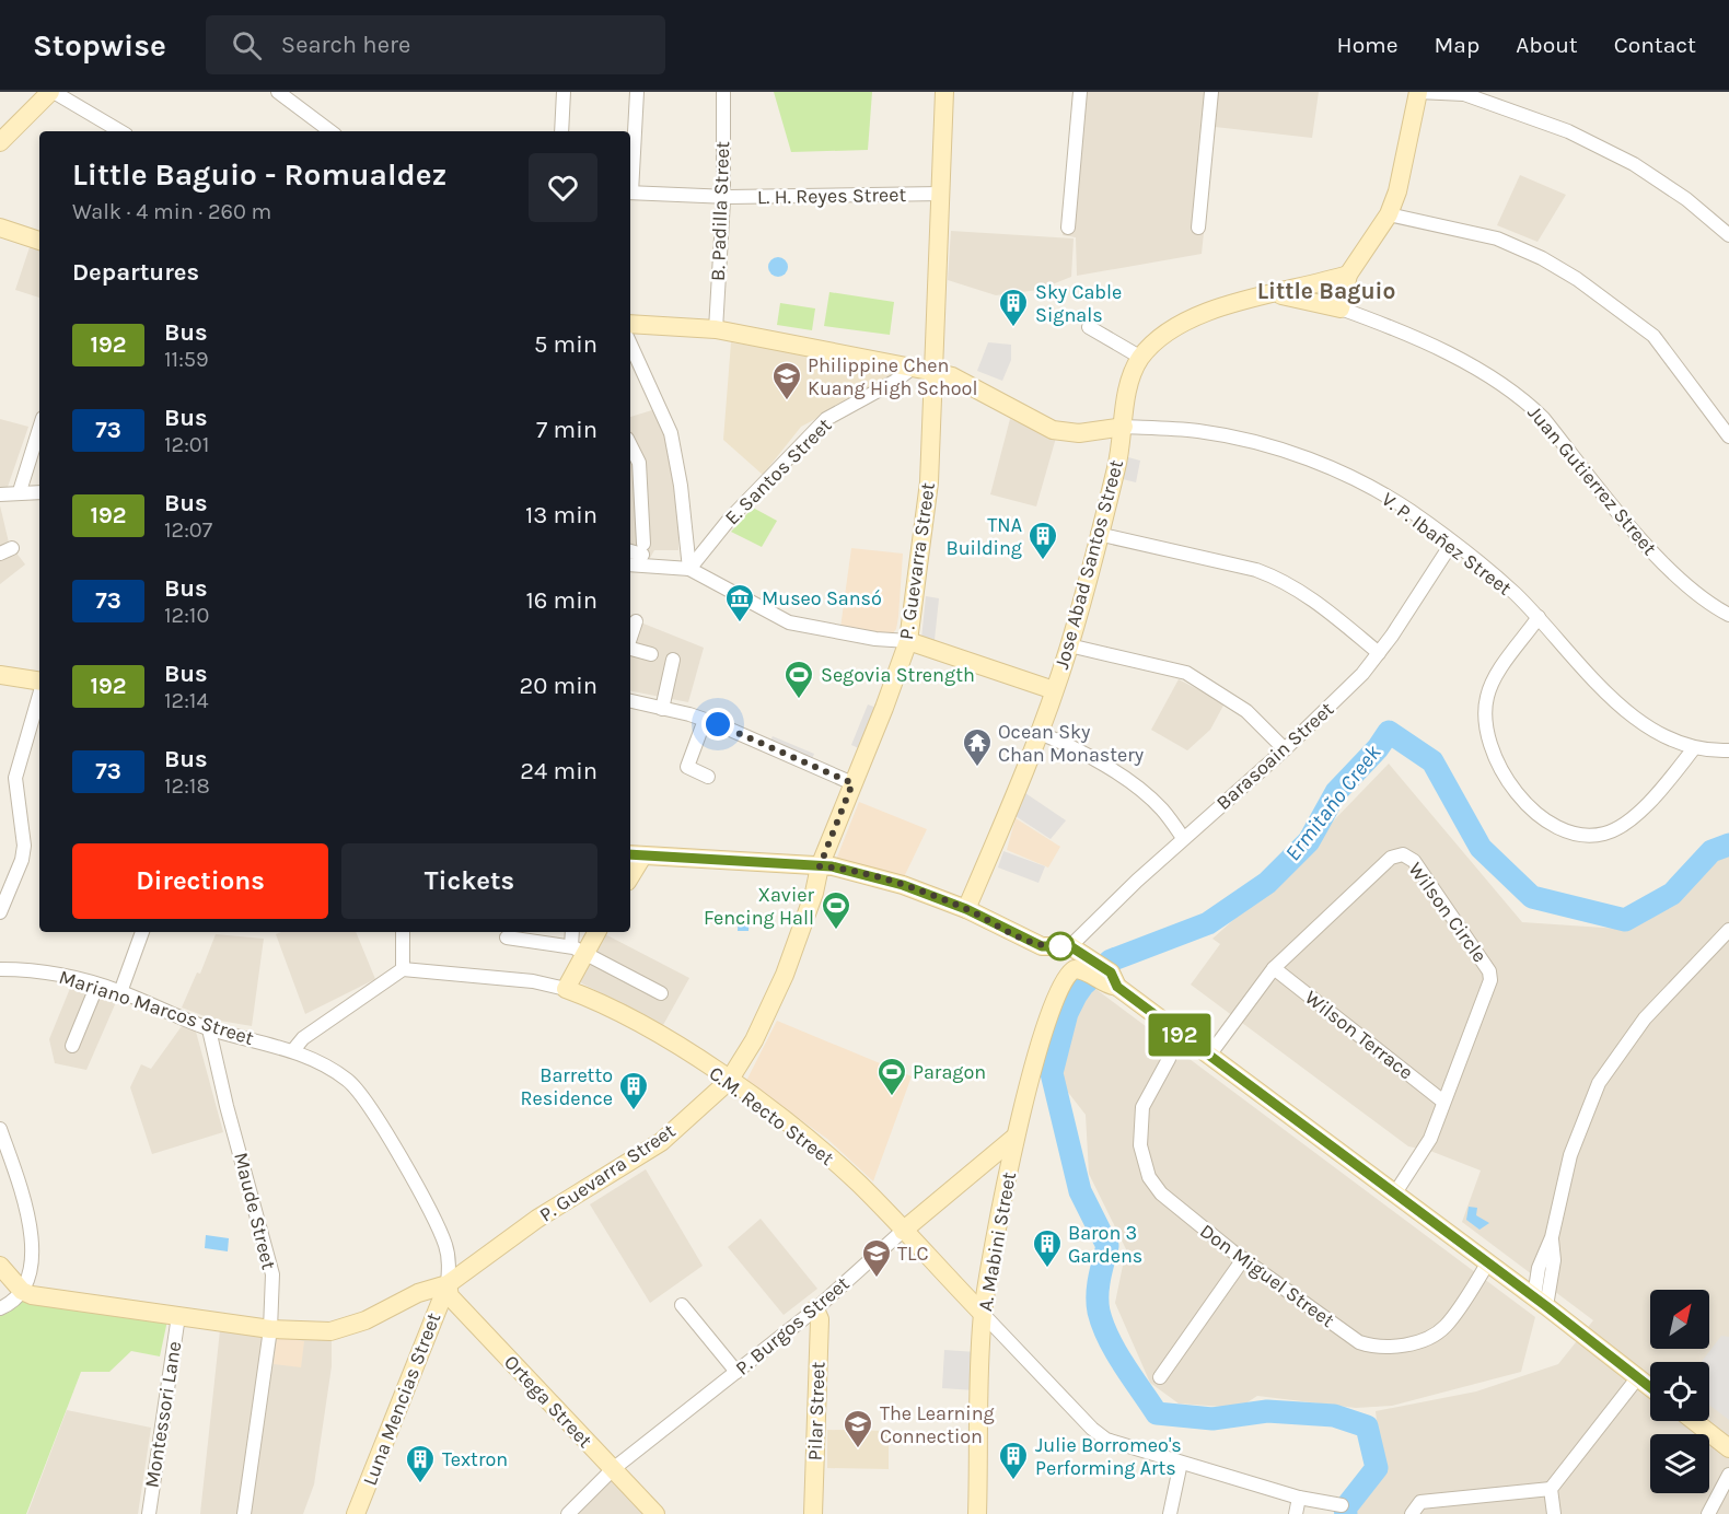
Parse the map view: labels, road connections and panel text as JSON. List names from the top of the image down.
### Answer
{
  "streets": {
    "main road": [
      "V. P. Ibañez Street",
      "P. Guevarra Street",
      "Jose Abad Santos Street",
      "C.M. Recto Street",
      "A. Mabini Street",
      "P. Burgos Street",
      "Luna Mencias Street",
      "Ortega Street",
      "Pilar Street"
    ],
    "street": [
      "L. H. Reyes Street",
      "B. Padilla Street",
      "E. Santos Street",
      "Juan Gutierrez Street",
      "Barasoain Street",
      "Wilson Circle",
      "Mariano Marcos Street",
      "Wilson Terrace",
      "Maude Street",
      "Don Miguel Street",
      "Montessori Lane"
    ]
  },
  "crossings": [
    ["L. H. Reyes Street", "B. Padilla Street"],
    ["L. H. Reyes Street", "P. Guevarra Street"],
    ["B. Padilla Street", "V. P. Ibañez Street"],
    ["E. Santos Street", "V. P. Ibañez Street"],
    ["V. P. Ibañez Street", "P. Guevarra Street"],
    ["V. P. Ibañez Street", "Jose Abad Santos Street"],
    ["V. P. Ibañez Street", "Barasoain Street"],
    ["P. Guevarra Street", "Mariano Marcos Street"],
    ["P. Guevarra Street", "C.M. Recto Street"],
    ["P. Guevarra Street", "Maude Street"],
    ["P. Guevarra Street", "Luna Mencias Street"],
    ["P. Guevarra Street", "Ortega Street"],
    ["P. Guevarra Street", "Montessori Lane"],
    ["Wilson Circle", "Wilson Terrace"],
    ["Mariano Marcos Street", "Maude Street"],
    ["Mariano Marcos Street", "Luna Mencias Street"],
    ["Mariano Marcos Street", "Ortega Street"],
    ["C.M. Recto Street", "A. Mabini Street"],
    ["C.M. Recto Street", "P. Burgos Street"],
    ["A. Mabini Street", "P. Burgos Street"],
    ["P. Burgos Street", "Ortega Street"],
    ["P. Burgos Street", "Pilar Street"],
    ["Luna Mencias Street", "Ortega Street"]
  ],
  "districts": ["Little Baguio"],
  "water": ["Ermitaño Creek"],
  "places": {
    "building": [
      "Sky Cable Signals",
      "TNA Building",
      "Barretto Residence",
      "Baron 3 Gardens",
      "Julie Borromeo's Performing Arts",
      "Textron"
    ],
    "school or university": ["Philippine Chen Kuang High School", "TLC", "The Learning Connection"],
    "museum": ["Museo Sansó"],
    "sports": ["Segovia Strength", "Xavier Fencing Hall", "Paragon"],
    "temple": ["Ocean Sky Chan Monastery"]
  },
  "lines": ["bus line 192"],
  "north": "top right",
  "page": {
    "header": "Stopwise",
    "search": "Search here",
    "nav": [
      "Home",
      "Map",
      "About",
      "Contact"
    ],
    "on_map": "192",
    "heading": [
      ["Little Baguio - Romualdez", "Walk · 4 min · 260 m"],
      "Departures"
    ],
    "list": [
      {
        "mark": "192",
        "name": "Bus",
        "note": "11:59",
        "value": "5 min"
      },
      {
        "mark": "73",
        "name": "Bus",
        "note": "12:01",
        "value": "7 min"
      },
      {
        "mark": "192",
        "name": "Bus",
        "note": "12:07",
        "value": "13 min"
      },
      {
        "mark": "73",
        "name": "Bus",
        "note": "12:10",
        "value": "16 min"
      },
      {
        "mark": "192",
        "name": "Bus",
        "note": "12:14",
        "value": "20 min"
      },
      {
        "mark": "73",
        "name": "Bus",
        "note": "12:18",
        "value": "24 min"
      }
    ],
    "buttons": ["Directions", "Tickets"]
  }
}
